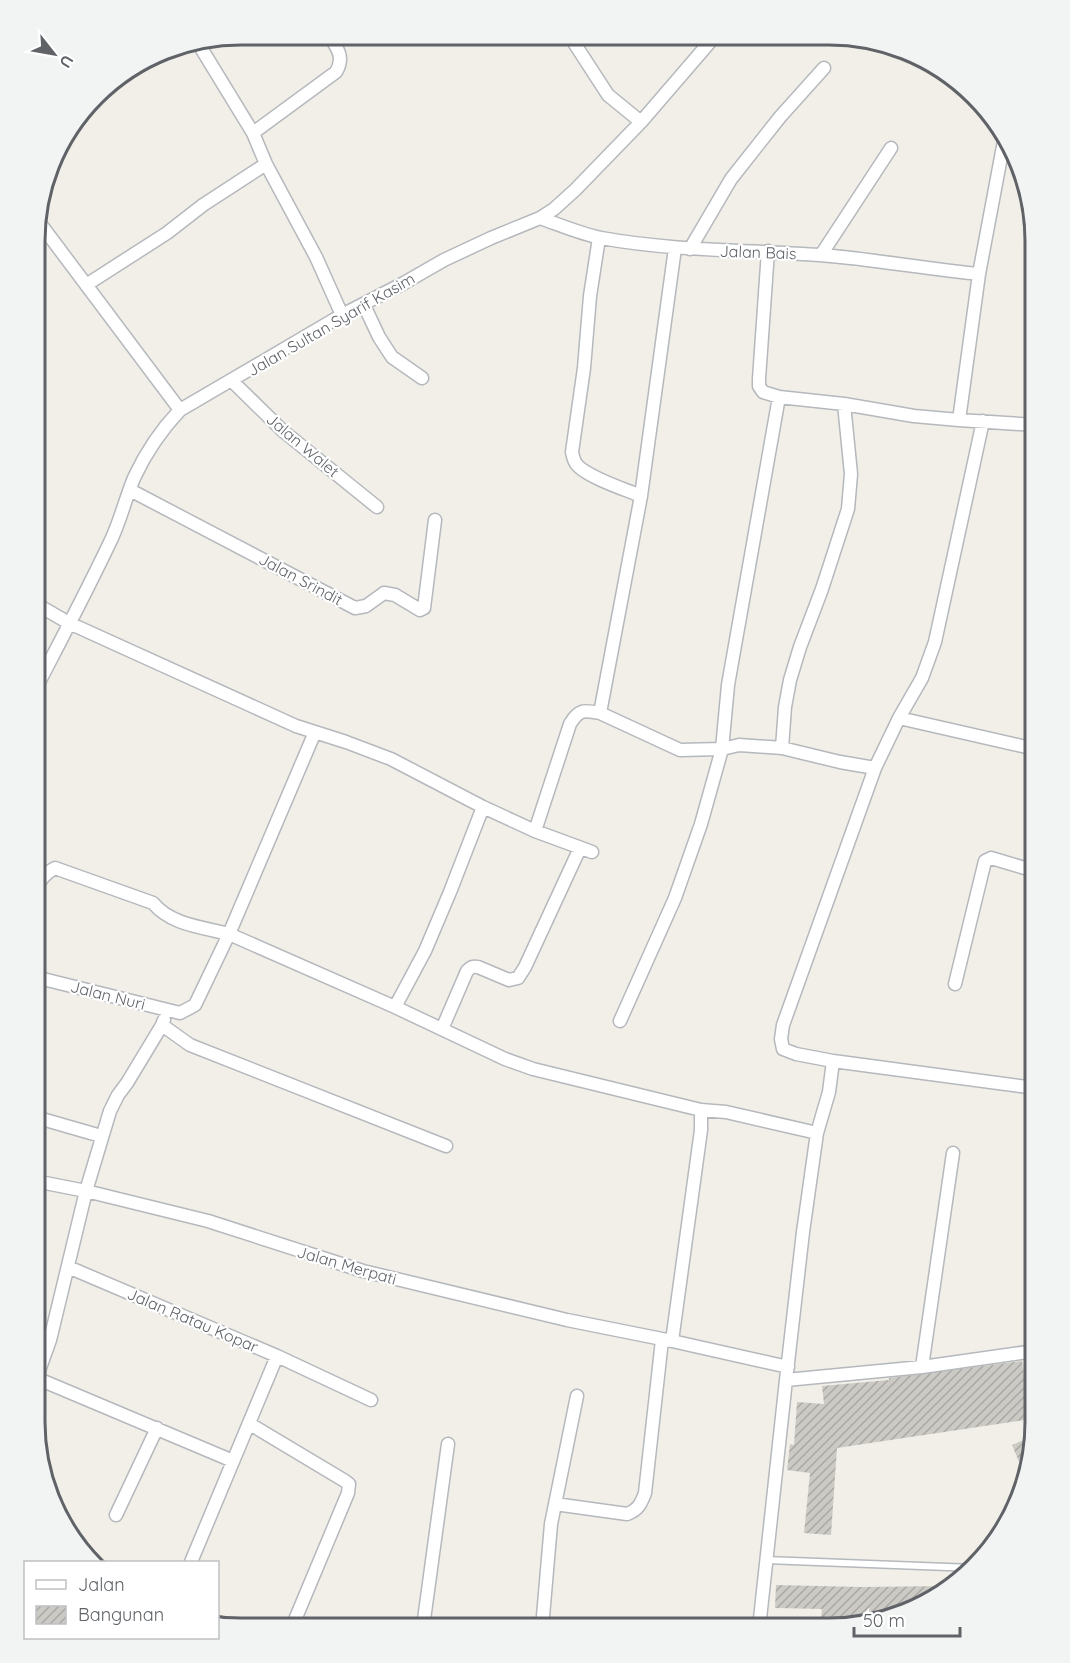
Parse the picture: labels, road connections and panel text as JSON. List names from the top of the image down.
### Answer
{
  "streets": {
    "street": [
      "Jalan Bais",
      "Jalan Sultan Syarif Kasim",
      "Jalan Walet",
      "Jalan Srindit",
      "Jalan Nuri",
      "Jalan Merpati",
      "Jalan Ratau Kopar"
    ]
  },
  "crossings": [
    ["Jalan Bais", "Jalan Sultan Syarif Kasim"],
    ["Jalan Sultan Syarif Kasim", "Jalan Walet"],
    ["Jalan Sultan Syarif Kasim", "Jalan Srindit"]
  ],
  "legend": ["Jalan", "Bangunan"],
  "scale_bar": "50 m",
  "north": "bottom right"
}
